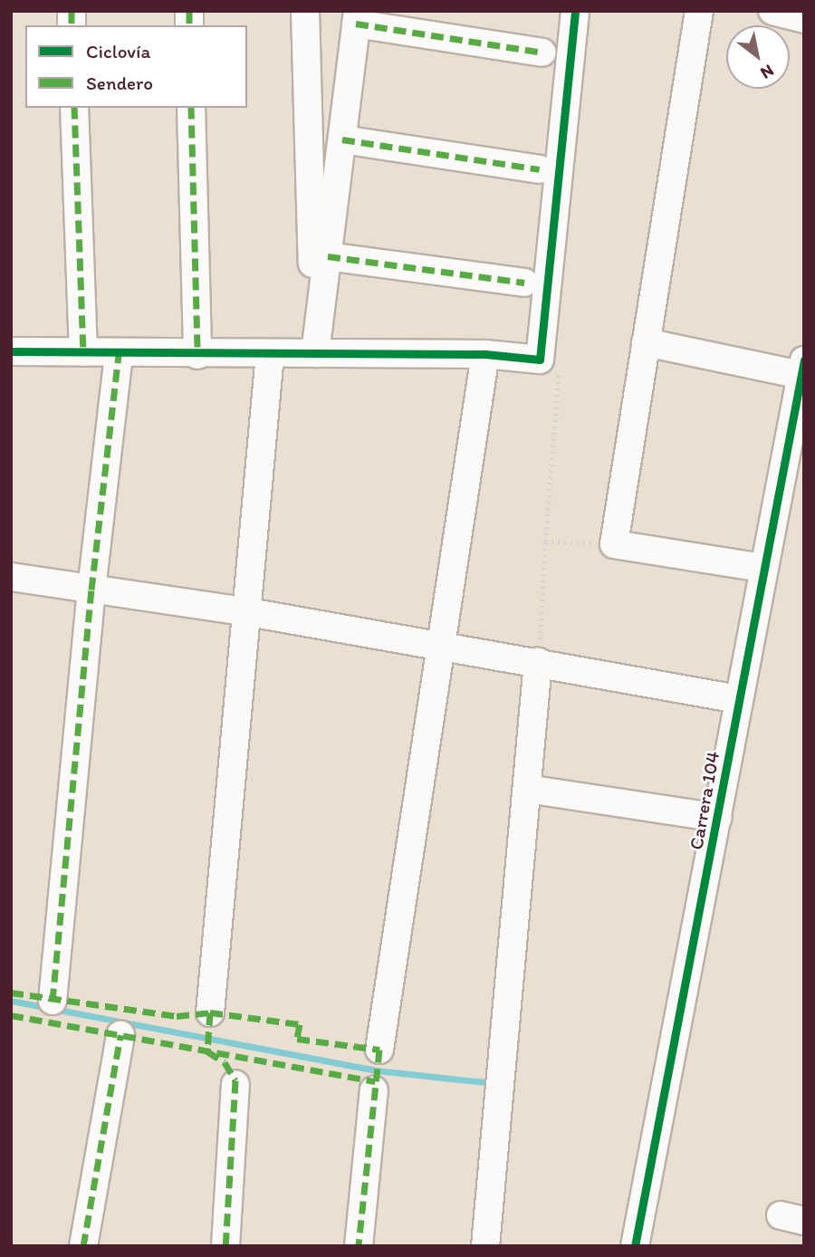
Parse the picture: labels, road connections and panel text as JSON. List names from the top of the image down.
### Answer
{
  "streets": {
    "street": ["Carrera 104"]
  },
  "legend": ["Ciclovía", "Sendero"],
  "north": "bottom right"
}
